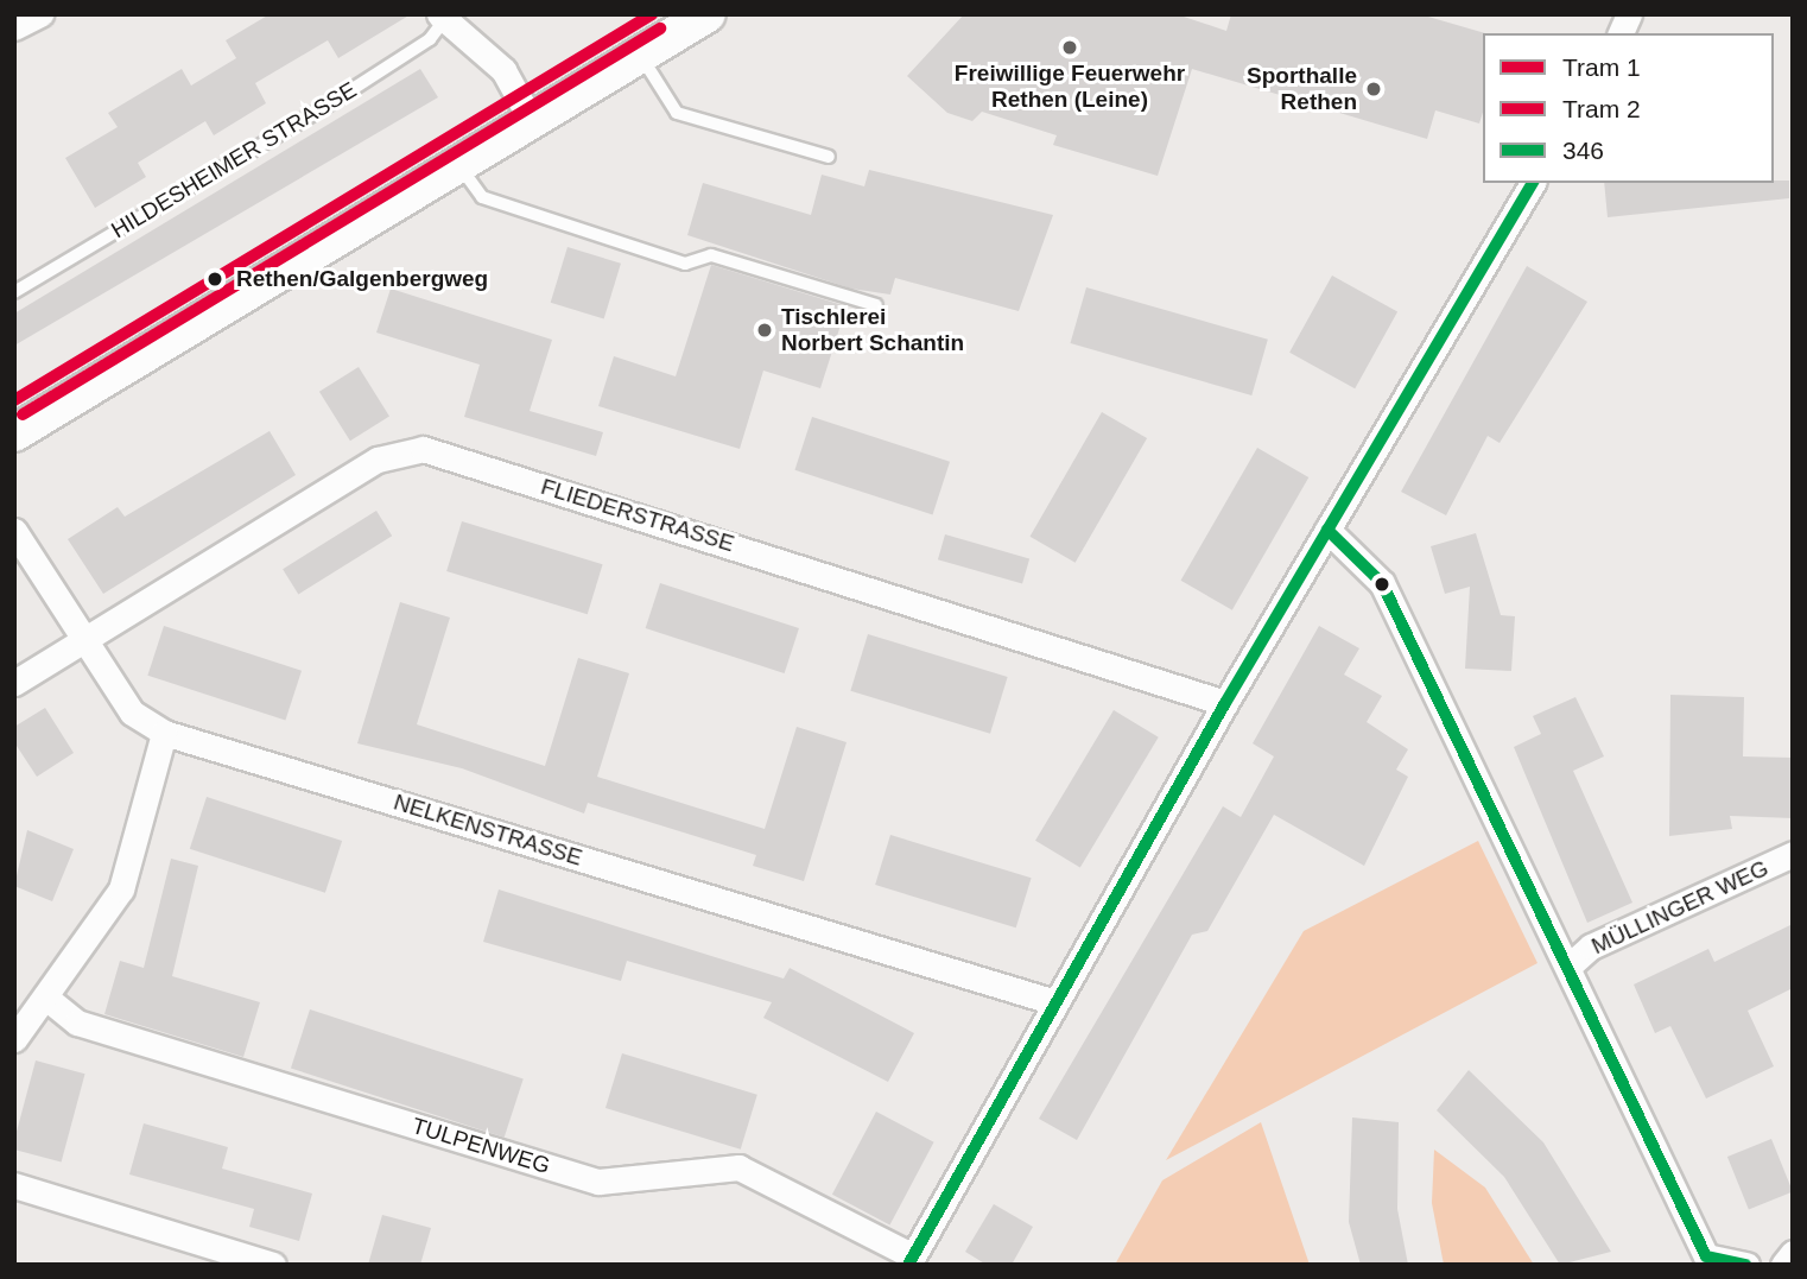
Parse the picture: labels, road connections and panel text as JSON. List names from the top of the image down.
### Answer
{
  "streets": {
    "street": [
      "FLIEDERSTRASSE",
      "NELKENSTRASSE",
      "MÜLLINGER WEG",
      "TULPENWEG"
    ],
    "lane": ["HILDESHEIMER STRASSE"]
  },
  "crossings": [
    ["FLIEDERSTRASSE", "NELKENSTRASSE"]
  ],
  "places": [
    "Freiwillige Feuerwehr Rethen (Leine)",
    "Sporthalle Rethen",
    "Rethen/Galgenbergweg",
    "Tischlerei Norbert Schantin"
  ],
  "lines": ["tram line 1", "tram line 2", "transit line 346"],
  "legend": ["Tram 1", "Tram 2", "346"]
}
